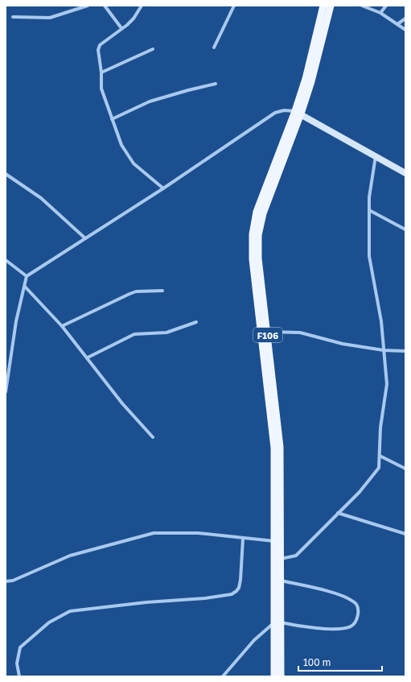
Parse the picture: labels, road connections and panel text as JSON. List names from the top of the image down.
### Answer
{
  "streets": {
    "main road": ["F106"]
  },
  "scale_bar": "100 m"
}
